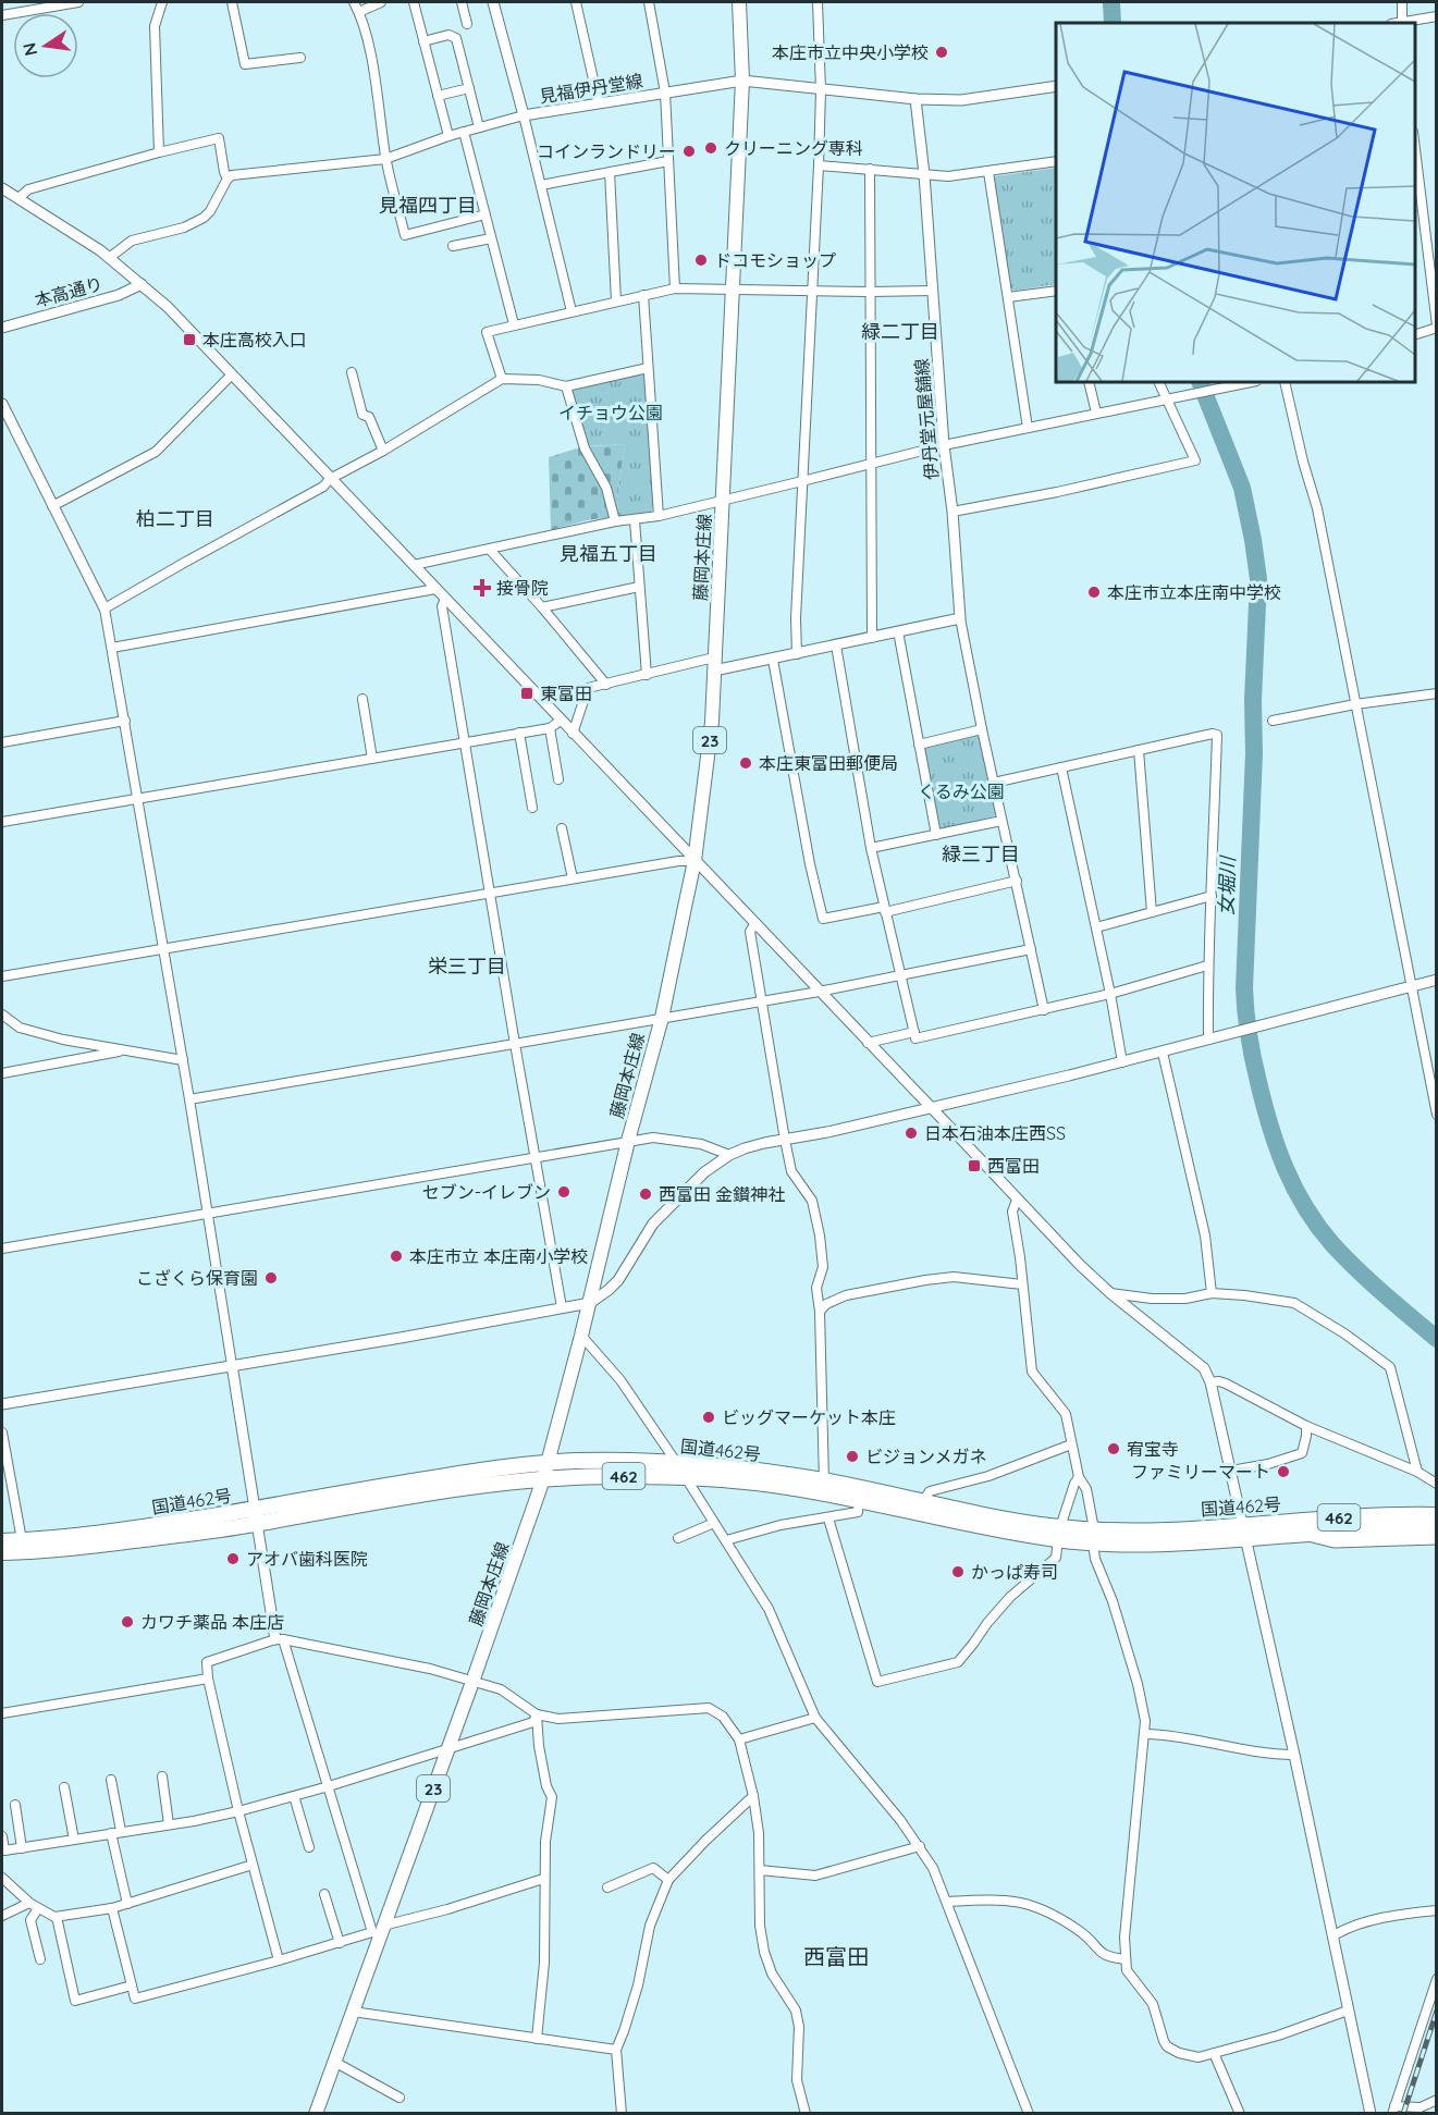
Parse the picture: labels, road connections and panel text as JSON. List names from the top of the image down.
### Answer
{
  "streets": {
    "highway": ["国道462号", "462"],
    "main road": ["藤岡本庄線", "23"],
    "street": ["見福伊丹堂線", "本高通り", "伊丹堂元屋舗線"]
  },
  "crossings": [
    ["見福伊丹堂線", "藤岡本庄線"],
    ["藤岡本庄線", "国道462号"]
  ],
  "districts": [
    "見福四丁目",
    "緑二丁目",
    "柏二丁目",
    "見福五丁目",
    "緑三丁目",
    "栄三丁目",
    "西富田"
  ],
  "water": ["女堀川"],
  "parks": ["イチョウ公園", "くるみ公園"],
  "places": {
    "other": [
      "本庄市立中央小学校",
      "クリーニング専科",
      "コインランドリー",
      "ドコモショップ",
      "本庄市立本庄南中学校",
      "本庄東富田郵便局",
      "日本石油本庄西SS",
      "セブン-イレブン",
      "西富田 金鑚神社",
      "本庄市立 本庄南小学校",
      "こざくら保育園",
      "ビッグマーケット本庄",
      "宥宝寺",
      "ビジョンメガネ",
      "ファミリーマート",
      "アオバ歯科医院",
      "かっぱ寿司",
      "カワチ薬品 本庄店"
    ],
    "transit": ["本庄高校入口", "東富田", "西富田"],
    "health": ["接骨院"]
  },
  "north": "left"
}
